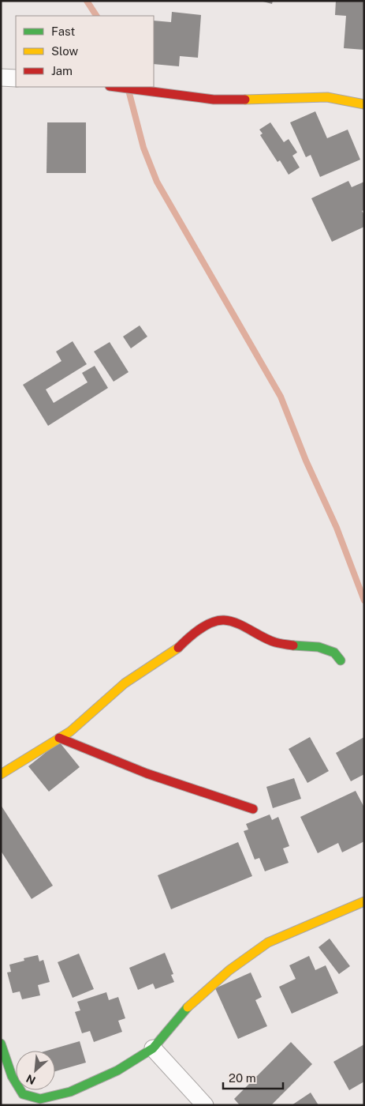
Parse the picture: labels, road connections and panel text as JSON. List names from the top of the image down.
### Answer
{
  "legend": ["Fast", "Slow", "Jam"],
  "scale_bar": "20 m",
  "north": "bottom left"
}
